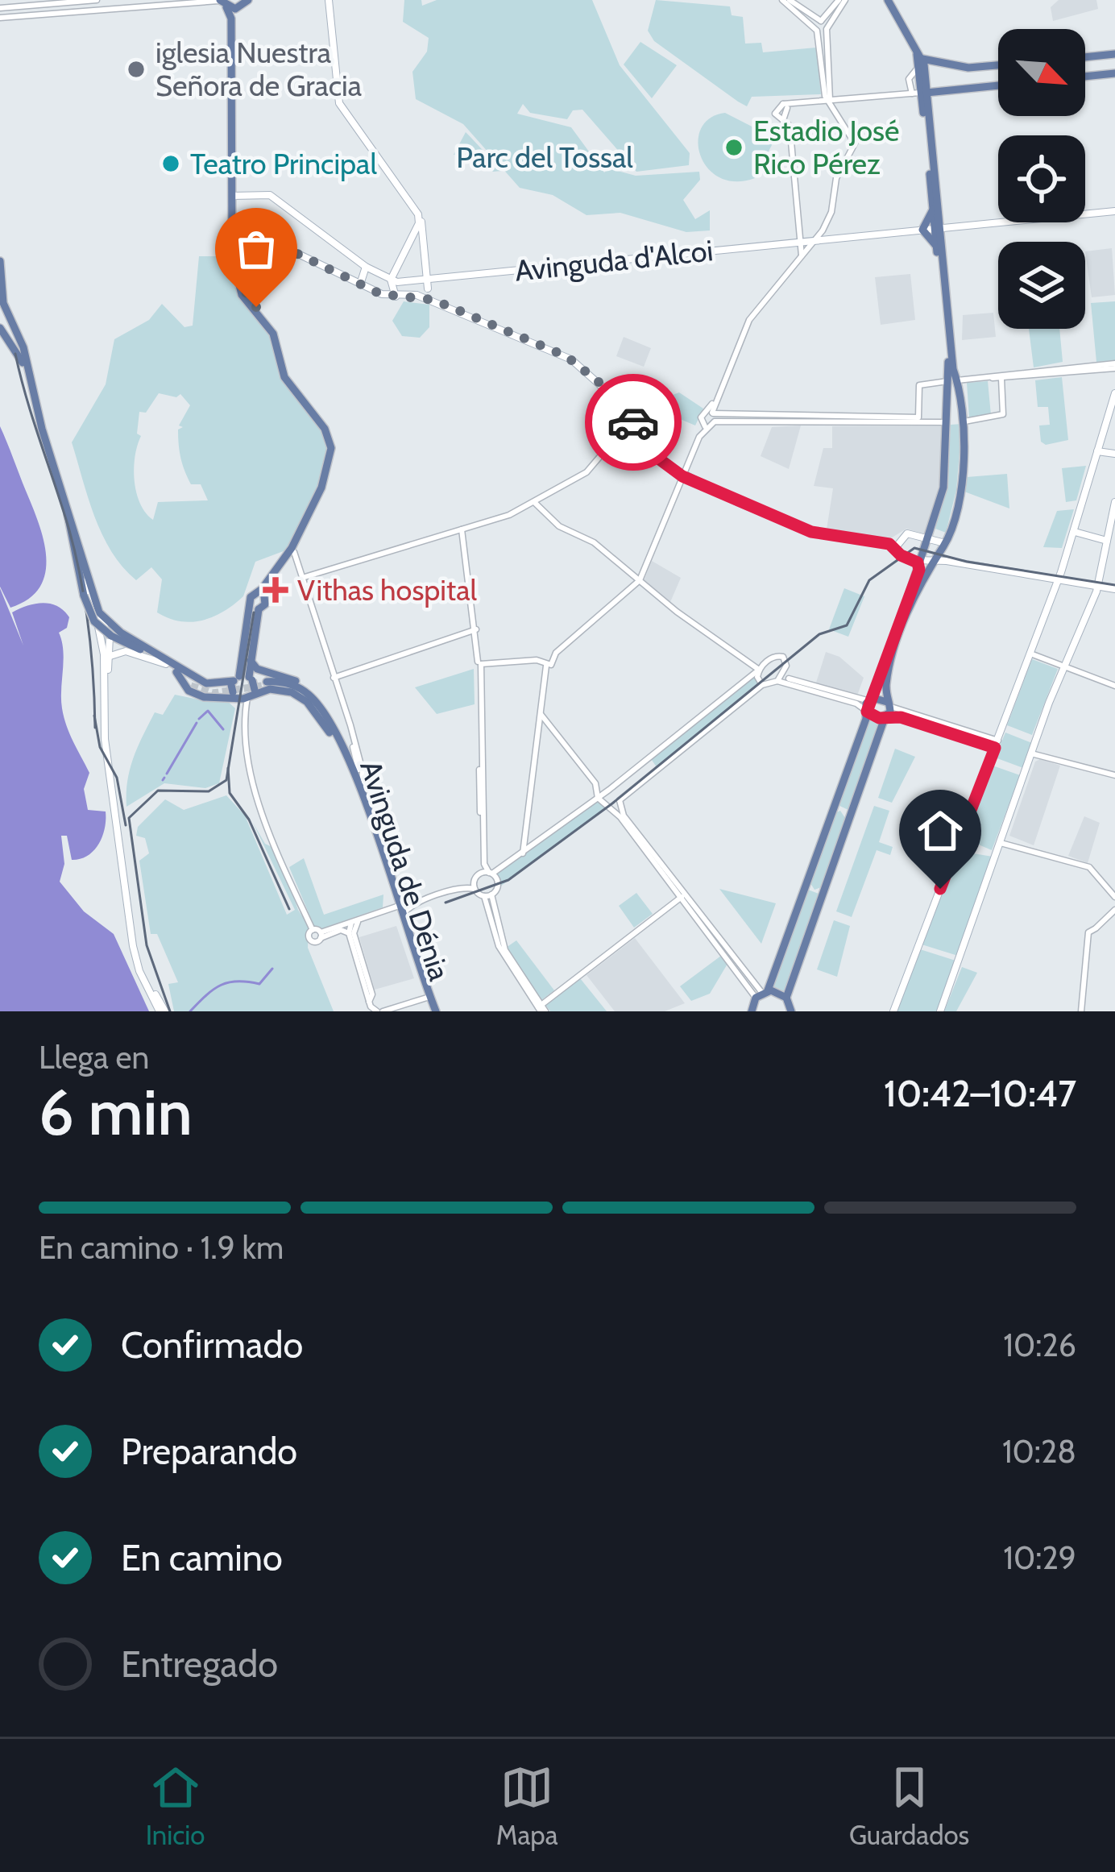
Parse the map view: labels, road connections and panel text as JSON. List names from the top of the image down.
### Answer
{
  "streets": {
    "main road": ["Avinguda d'Alcoi", "Avinguda de Dénia"]
  },
  "parks": ["Parc del Tossal"],
  "places": {
    "other": ["iglesia Nuestra Señora de Gracia", "Estadio José Rico Pérez", "Teatro Principal"],
    "health": ["Vithas hospital"]
  },
  "north": "bottom right",
  "page": {
    "heading": ["6 min", "Llega en", "10:42–10:47"],
    "bar": "En camino · 1.9 km",
    "list": [
      ["Confirmado", "10:26"],
      ["Preparando", "10:28"],
      ["En camino", "10:29"],
      "Entregado"
    ],
    "tabs": ["Inicio", "Mapa", "Guardados"]
  }
}
